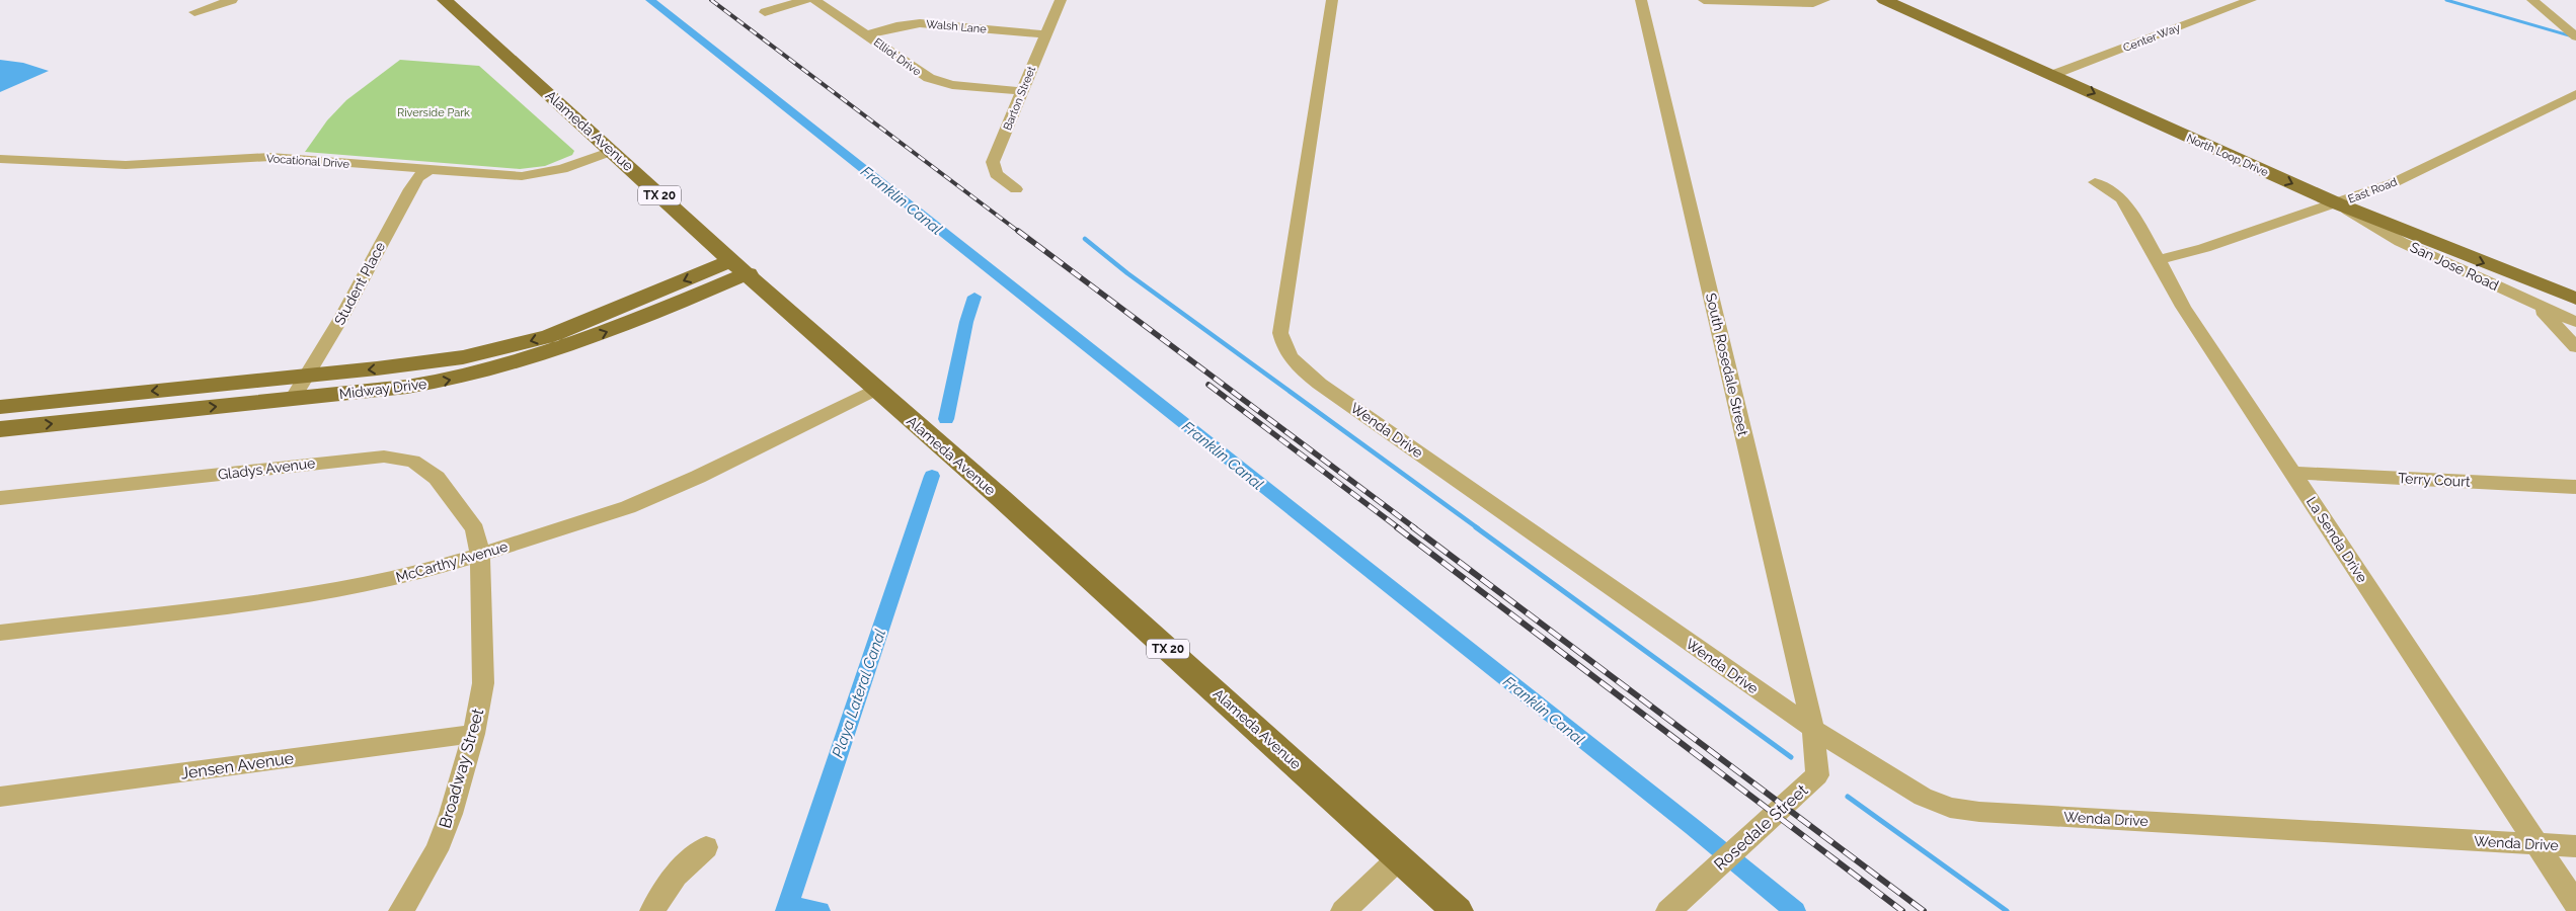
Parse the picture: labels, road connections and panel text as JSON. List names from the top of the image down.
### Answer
{
  "streets": {
    "main road": [
      "Alameda Avenue",
      "North Loop Drive",
      "TX 20",
      "Midway Drive"
    ],
    "street": [
      "Walsh Lane",
      "Center Way",
      "Elliot Drive",
      "Barton Street",
      "Vocational Drive",
      "East Road",
      "San Jose Road",
      "Student Place",
      "South Rosedale Street",
      "Wenda Drive",
      "Gladys Avenue",
      "Terry Court",
      "La Senda Drive",
      "McCarthy Avenue",
      "Jensen Avenue",
      "Broadway Street",
      "Rosedale Street"
    ]
  },
  "crossings": [
    ["Walsh Lane", "Elliot Drive"],
    ["Walsh Lane", "Barton Street"],
    ["Center Way", "North Loop Drive"],
    ["Elliot Drive", "Barton Street"],
    ["Alameda Avenue", "Vocational Drive"],
    ["Alameda Avenue", "Midway Drive"],
    ["Alameda Avenue", "McCarthy Avenue"],
    ["North Loop Drive", "East Road"],
    ["North Loop Drive", "San Jose Road"],
    ["Vocational Drive", "Student Place"],
    ["East Road", "San Jose Road"],
    ["East Road", "La Senda Drive"],
    ["Student Place", "Midway Drive"],
    ["South Rosedale Street", "Wenda Drive"],
    ["South Rosedale Street", "Rosedale Street"],
    ["Wenda Drive", "La Senda Drive"],
    ["Wenda Drive", "Rosedale Street"],
    ["Gladys Avenue", "McCarthy Avenue"],
    ["Gladys Avenue", "Broadway Street"],
    ["Terry Court", "La Senda Drive"],
    ["McCarthy Avenue", "Broadway Street"],
    ["Jensen Avenue", "Broadway Street"]
  ],
  "water": ["Franklin Canal", "Playa Lateral Canal"],
  "parks": ["Riverside Park"]
}
